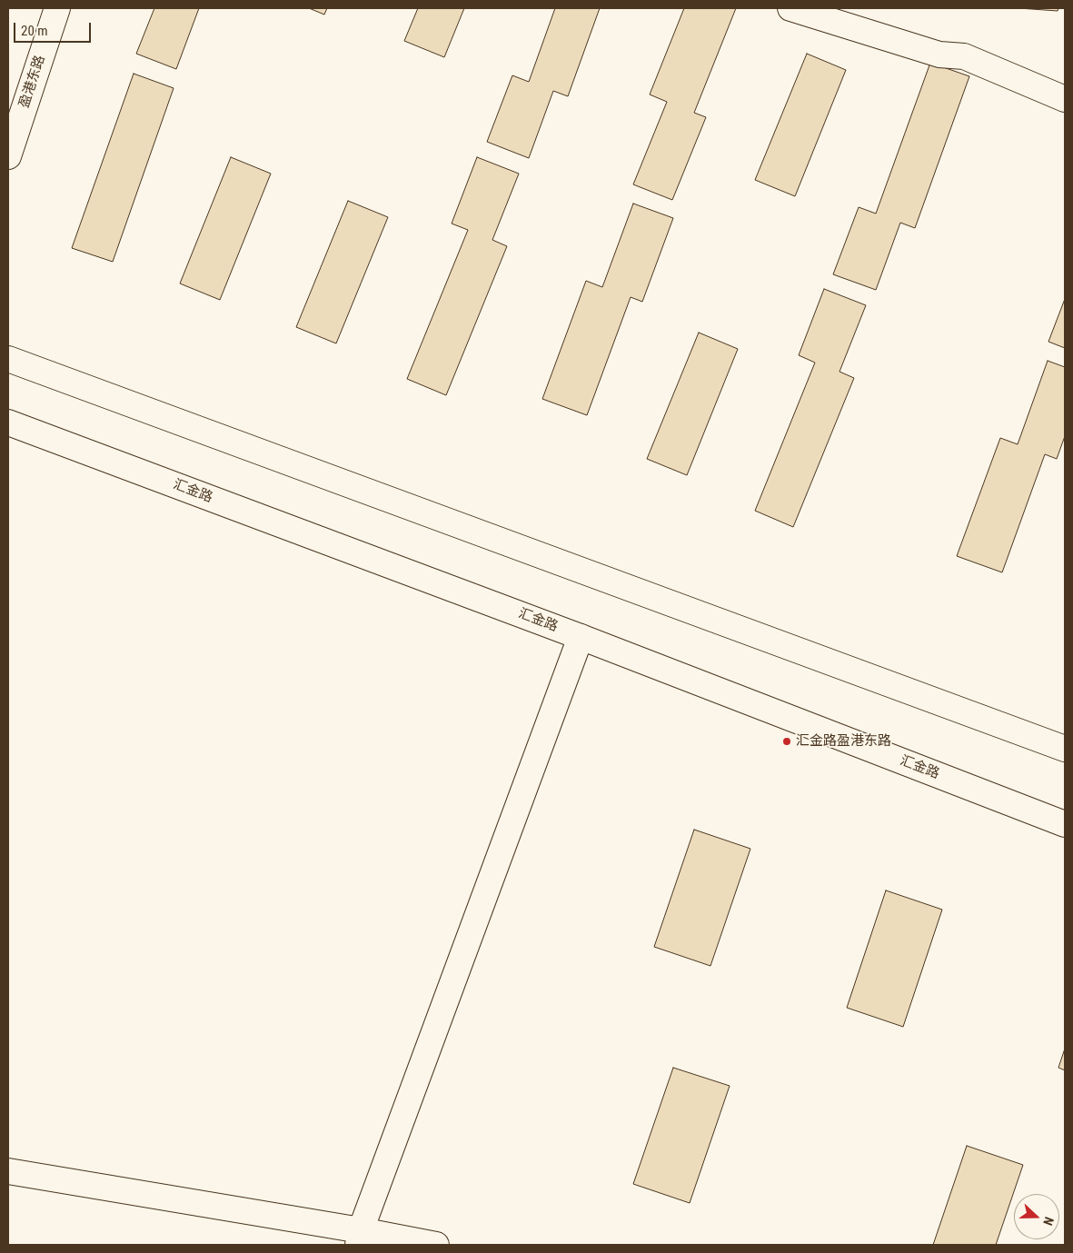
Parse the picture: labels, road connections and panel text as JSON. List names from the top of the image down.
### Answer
{
  "streets": {
    "main road": ["盈港东路", "汇金路"]
  },
  "places": ["汇金路盈港东路"],
  "scale_bar": "20 m",
  "north": "right"
}
